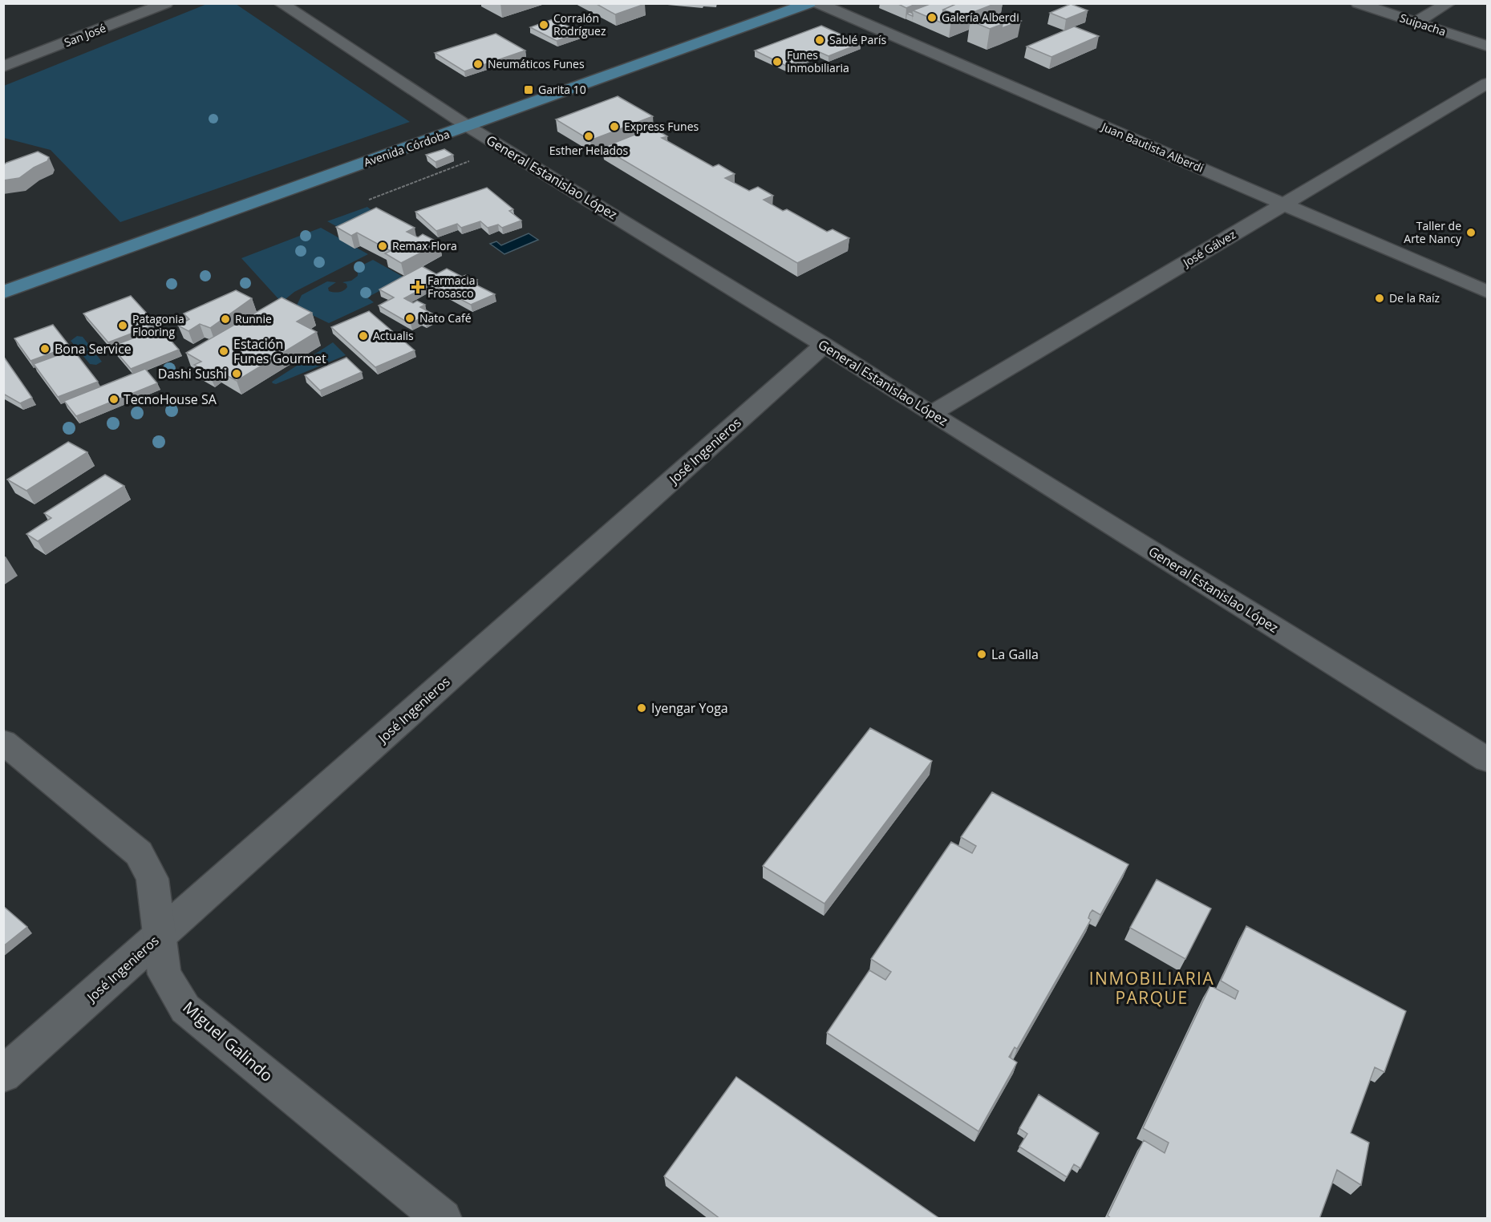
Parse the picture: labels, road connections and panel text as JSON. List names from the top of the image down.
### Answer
{
  "streets": {
    "main road": ["Avenida Córdoba"],
    "street": [
      "Suipacha",
      "San José",
      "Juan Bautista Alberdi",
      "General Estanislao López",
      "José Gálvez",
      "José Ingenieros",
      "Miguel Galindo"
    ]
  },
  "crossings": [
    ["Juan Bautista Alberdi", "José Gálvez"],
    ["Avenida Córdoba", "General Estanislao López"],
    ["General Estanislao López", "José Gálvez"],
    ["General Estanislao López", "José Ingenieros"],
    ["José Ingenieros", "Miguel Galindo"]
  ],
  "districts": ["INMOBILIARIA PARQUE"],
  "places": {
    "other": [
      "Galería Alberdi",
      "Corralón Rodríguez",
      "Sablé París",
      "Funes Inmobiliaria",
      "Neumáticos Funes",
      "Express Funes",
      "Esther Helados",
      "Taller de Arte Nancy",
      "Remax Flora",
      "De la Raíz",
      "Nato Café",
      "Runnie",
      "Patagonia Flooring",
      "Actualis",
      "Bona Service",
      "Estación Funes Gourmet",
      "Dashi Sushi",
      "TecnoHouse SA",
      "La Galla",
      "Iyengar Yoga"
    ],
    "transit": ["Garita 10"],
    "health": ["Farmacia Frosasco"]
  }
}
